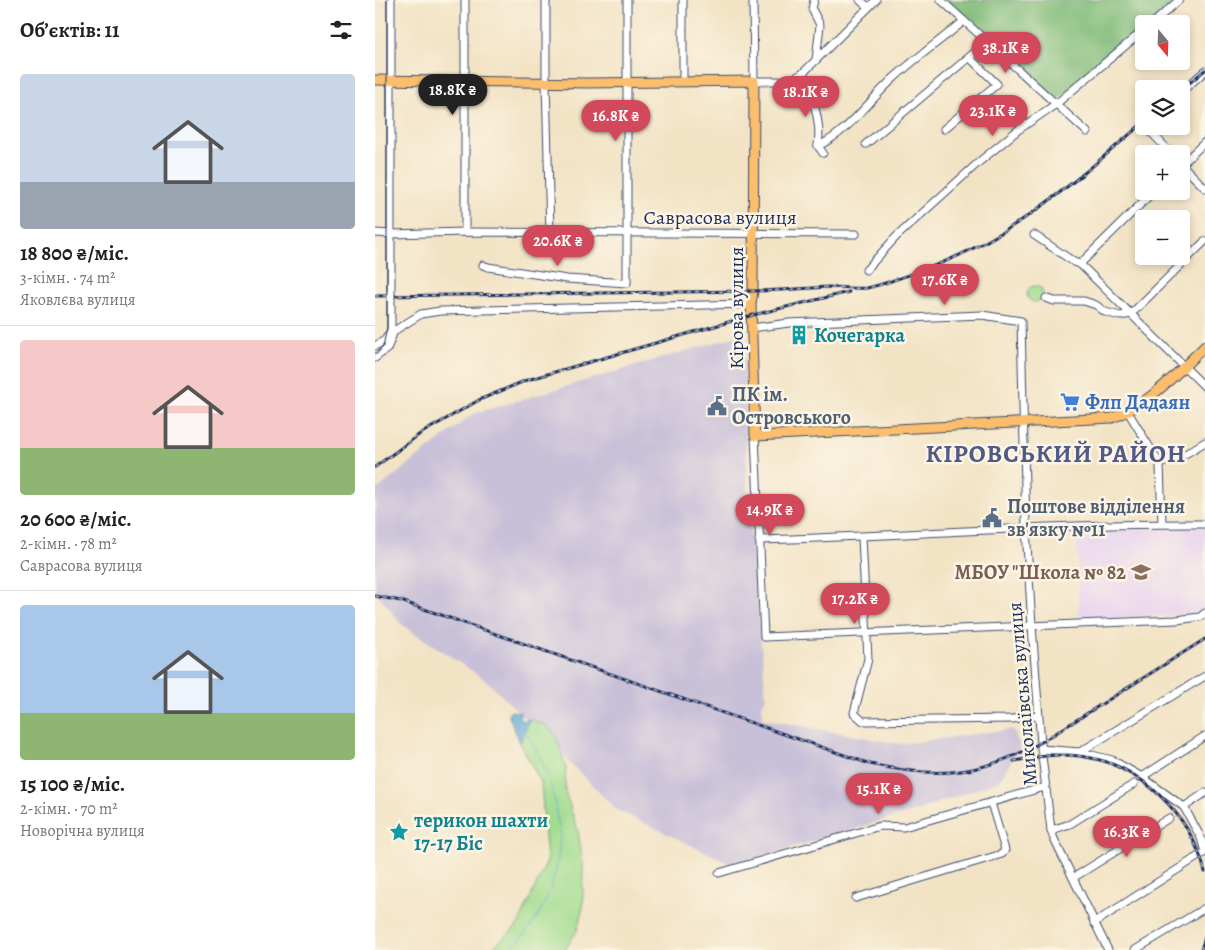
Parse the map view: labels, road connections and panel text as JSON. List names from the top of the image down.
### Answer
{
  "streets": {
    "main road": ["Кірова вулиця"],
    "street": ["Саврасова вулиця", "Миколаївська вулиця"]
  },
  "crossings": [
    ["Саврасова вулиця", "Кірова вулиця"],
    ["Кірова вулиця", "Миколаївська вулиця"]
  ],
  "districts": ["КІРОВСЬКИЙ РАЙОН"],
  "places": {
    "building": ["Кочегарка"],
    "supermarket": ["Флп Дадаян"],
    "public building": ["ПК ім. Островського", "Поштове відділення зв'язку №11"],
    "school or university": ["МБОУ \"Школа № 82"],
    "place": ["терикон шахти 17-17 Біс"]
  },
  "north": "bottom",
  "page": {
    "heading": "Об’єктів: 11",
    "map_buttons": ["+", "−"],
    "price": [
      "38.1K ₴",
      "18.8K ₴",
      "18.1K ₴",
      "23.1K ₴",
      "16.8K ₴",
      "20.6K ₴",
      "17.6K ₴",
      "14.9K ₴",
      "17.2K ₴",
      "15.1K ₴",
      "16.3K ₴"
    ],
    "list": [
      {
        "name": "18 800 ₴/міс.",
        "note": "3-кімн. · 74 m² · Яковлєва вулиця"
      },
      {
        "name": "20 600 ₴/міс.",
        "note": "2-кімн. · 78 m² · Саврасова вулиця"
      },
      {
        "name": "15 100 ₴/міс.",
        "note": "2-кімн. · 70 m² · Новорічна вулиця"
      }
    ]
  }
}
